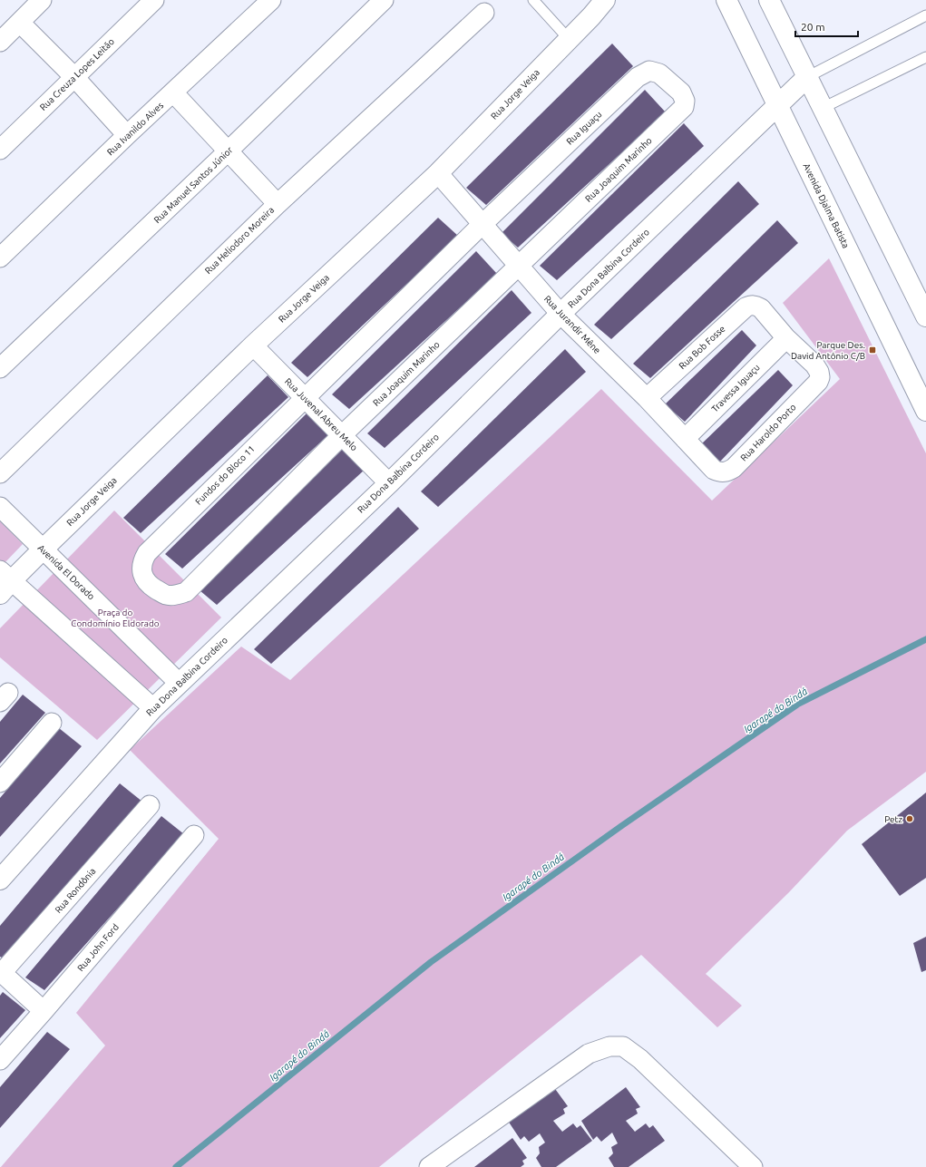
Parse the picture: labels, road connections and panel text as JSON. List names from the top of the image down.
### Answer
{
  "streets": {
    "street": [
      "Rua Creuza Lopes Leitão",
      "Rua Jorge Veiga",
      "Rua Iguaçu",
      "Rua Ivanildo Alves",
      "Rua Joaquim Marinho",
      "Rua Manuel Santos Júnior",
      "Avenida Djalma Batista",
      "Rua Heliodoro Moreira",
      "Rua Dona Balbina Cordeiro",
      "Rua Jurandir Mêne",
      "Rua Bob Fosse",
      "Travessa Iguaçu",
      "Rua Juvenal Abreu Melo",
      "Rua Haroldo Porto",
      "Fundos do Bloco 11",
      "Avenida El Dorado",
      "Rua Rondônia",
      "Rua John Ford"
    ]
  },
  "crossings": [
    ["Rua Jorge Veiga", "Rua Jurandir Mêne"],
    ["Rua Jorge Veiga", "Rua Juvenal Abreu Melo"],
    ["Rua Jorge Veiga", "Avenida El Dorado"],
    ["Rua Iguaçu", "Rua Joaquim Marinho"],
    ["Rua Iguaçu", "Rua Jurandir Mêne"],
    ["Rua Iguaçu", "Rua Juvenal Abreu Melo"],
    ["Rua Iguaçu", "Fundos do Bloco 11"],
    ["Rua Joaquim Marinho", "Rua Jurandir Mêne"],
    ["Rua Joaquim Marinho", "Rua Juvenal Abreu Melo"],
    ["Rua Joaquim Marinho", "Fundos do Bloco 11"],
    ["Avenida Djalma Batista", "Rua Dona Balbina Cordeiro"],
    ["Rua Dona Balbina Cordeiro", "Rua Jurandir Mêne"],
    ["Rua Dona Balbina Cordeiro", "Rua Juvenal Abreu Melo"],
    ["Rua Dona Balbina Cordeiro", "Avenida El Dorado"],
    ["Rua Jurandir Mêne", "Rua Bob Fosse"],
    ["Rua Jurandir Mêne", "Travessa Iguaçu"],
    ["Rua Jurandir Mêne", "Rua Haroldo Porto"],
    ["Rua Bob Fosse", "Travessa Iguaçu"],
    ["Rua Bob Fosse", "Rua Haroldo Porto"],
    ["Travessa Iguaçu", "Rua Haroldo Porto"],
    ["Rua Juvenal Abreu Melo", "Fundos do Bloco 11"]
  ],
  "water": ["Igarapé do Bindá"],
  "parks": ["Praça do Condomínio Eldorado"],
  "places": {
    "transit": ["Parque Des. David Antônio C/B"],
    "other": ["Petz"]
  },
  "scale_bar": "20 m"
}
